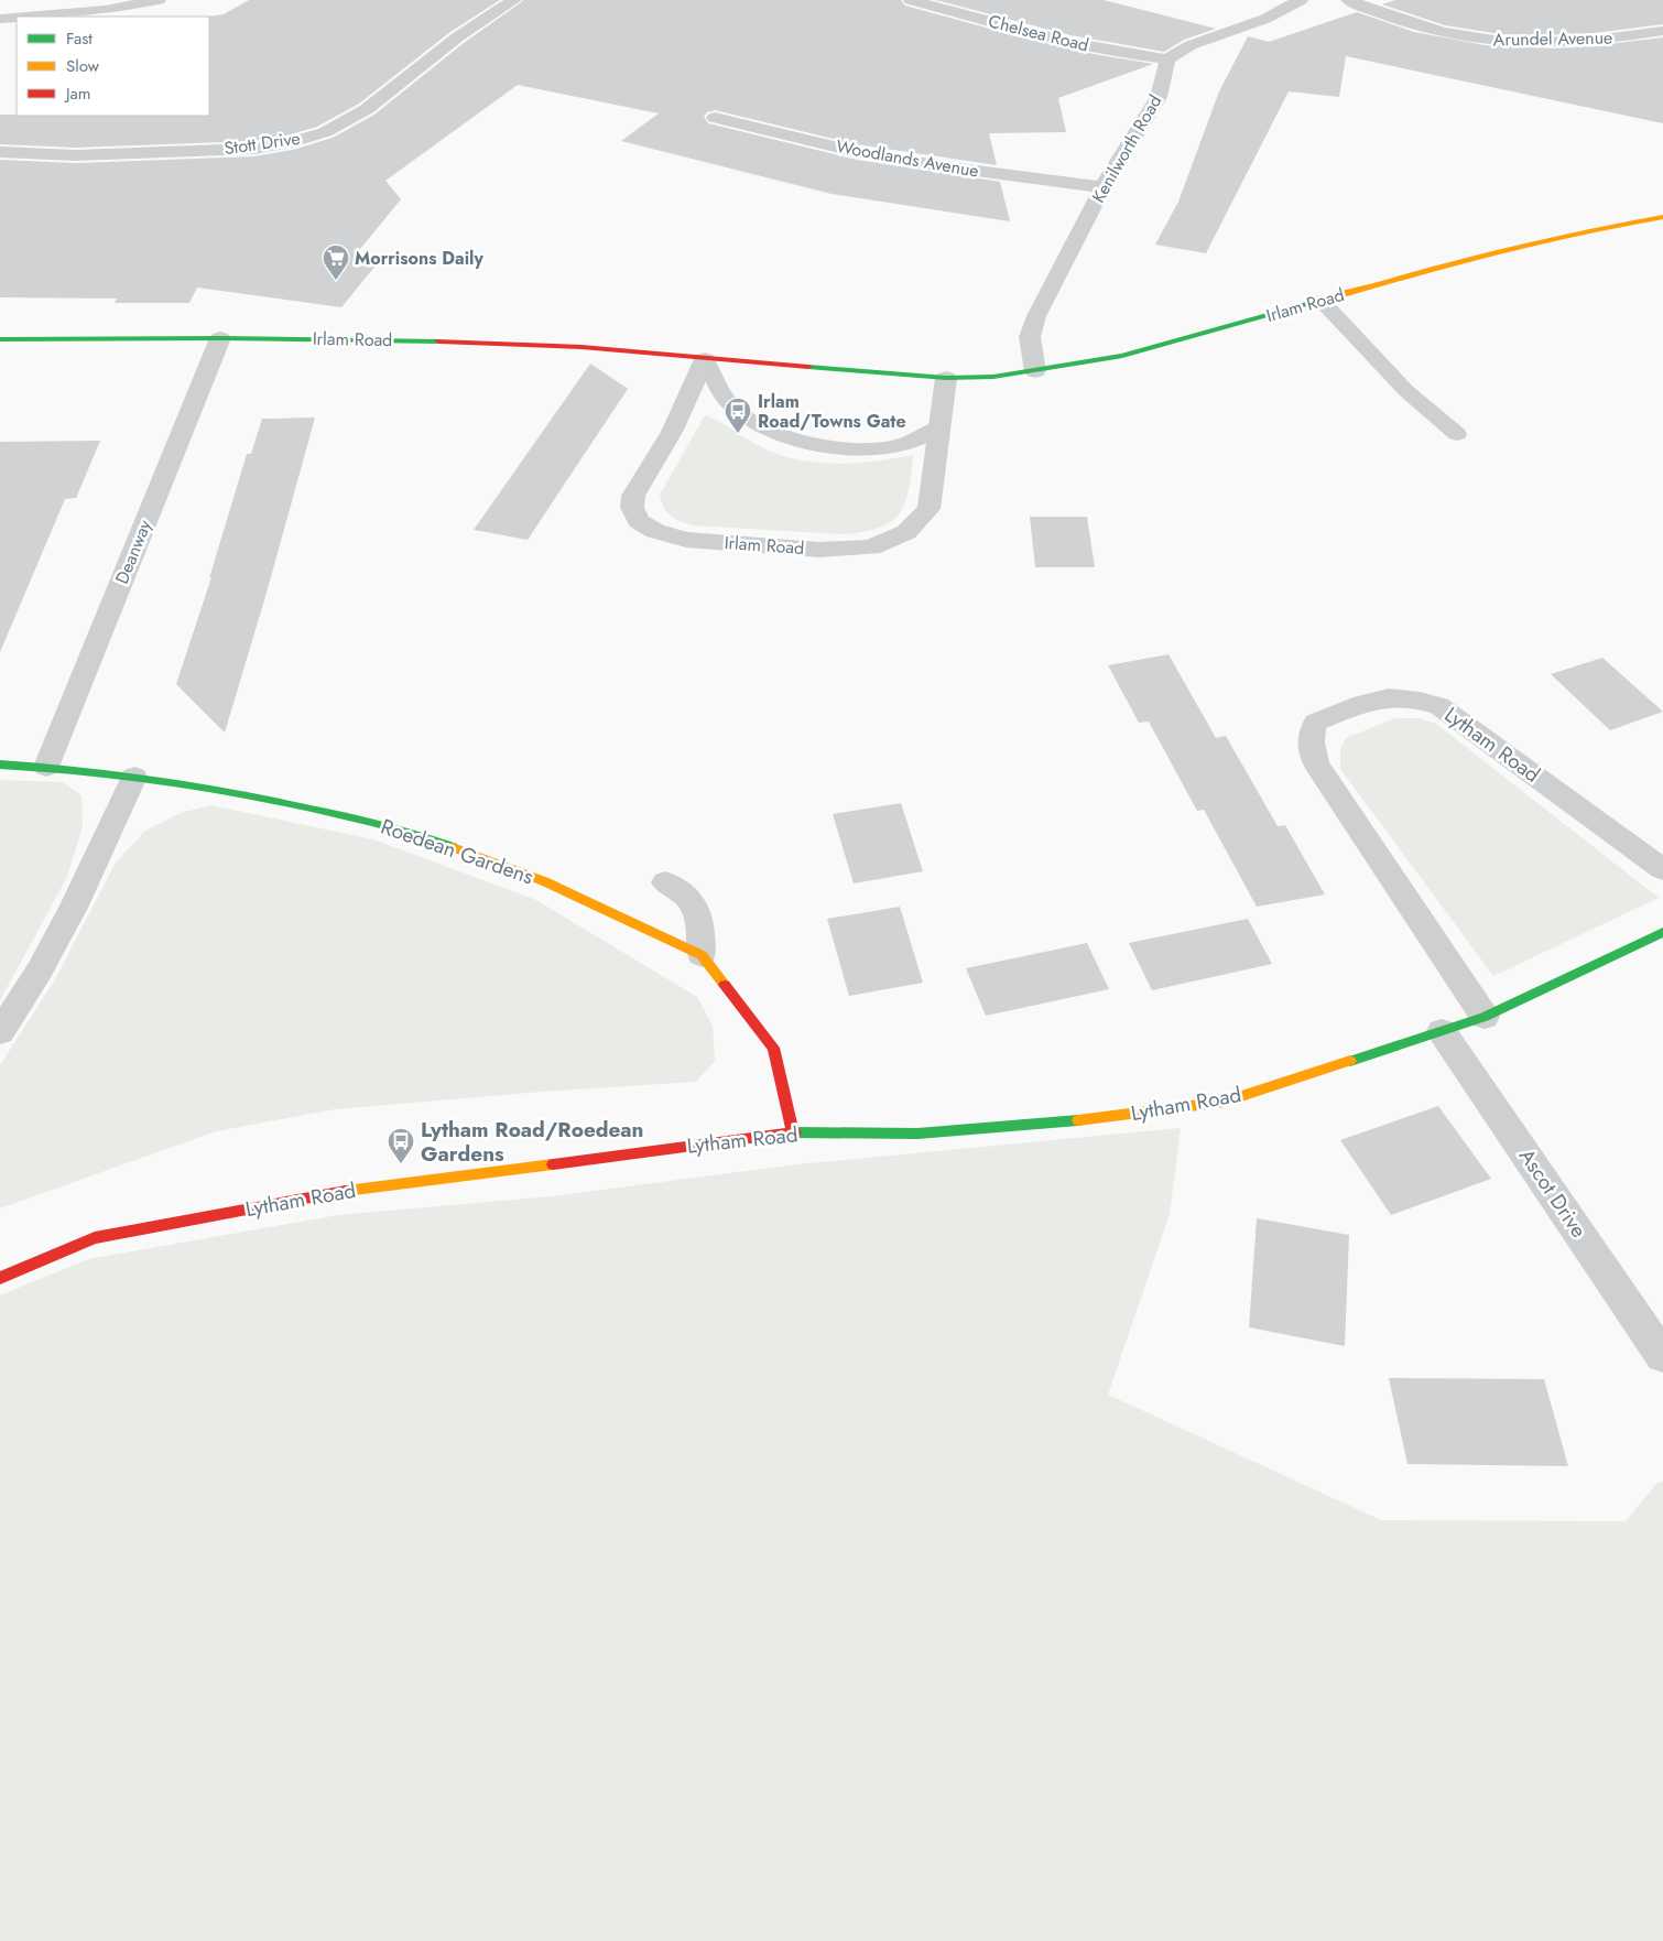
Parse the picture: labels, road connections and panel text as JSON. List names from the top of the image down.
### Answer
{
  "streets": {
    "street": [
      "Chelsea Road",
      "Arundel Avenue",
      "Stott Drive",
      "Kenilworth Road",
      "Woodlands Avenue",
      "Irlam Road",
      "Deanway",
      "Lytham Road",
      "Roedean Gardens",
      "Ascot Drive"
    ]
  },
  "crossings": [
    ["Chelsea Road", "Kenilworth Road"],
    ["Kenilworth Road", "Woodlands Avenue"],
    ["Kenilworth Road", "Irlam Road"],
    ["Irlam Road", "Deanway"],
    ["Deanway", "Roedean Gardens"],
    ["Lytham Road", "Roedean Gardens"],
    ["Lytham Road", "Ascot Drive"]
  ],
  "places": {
    "supermarket": ["Morrisons Daily"],
    "bus stop": ["Irlam Road/Towns Gate", "Lytham Road/Roedean Gardens"]
  },
  "legend": ["Fast", "Slow", "Jam"]
}
